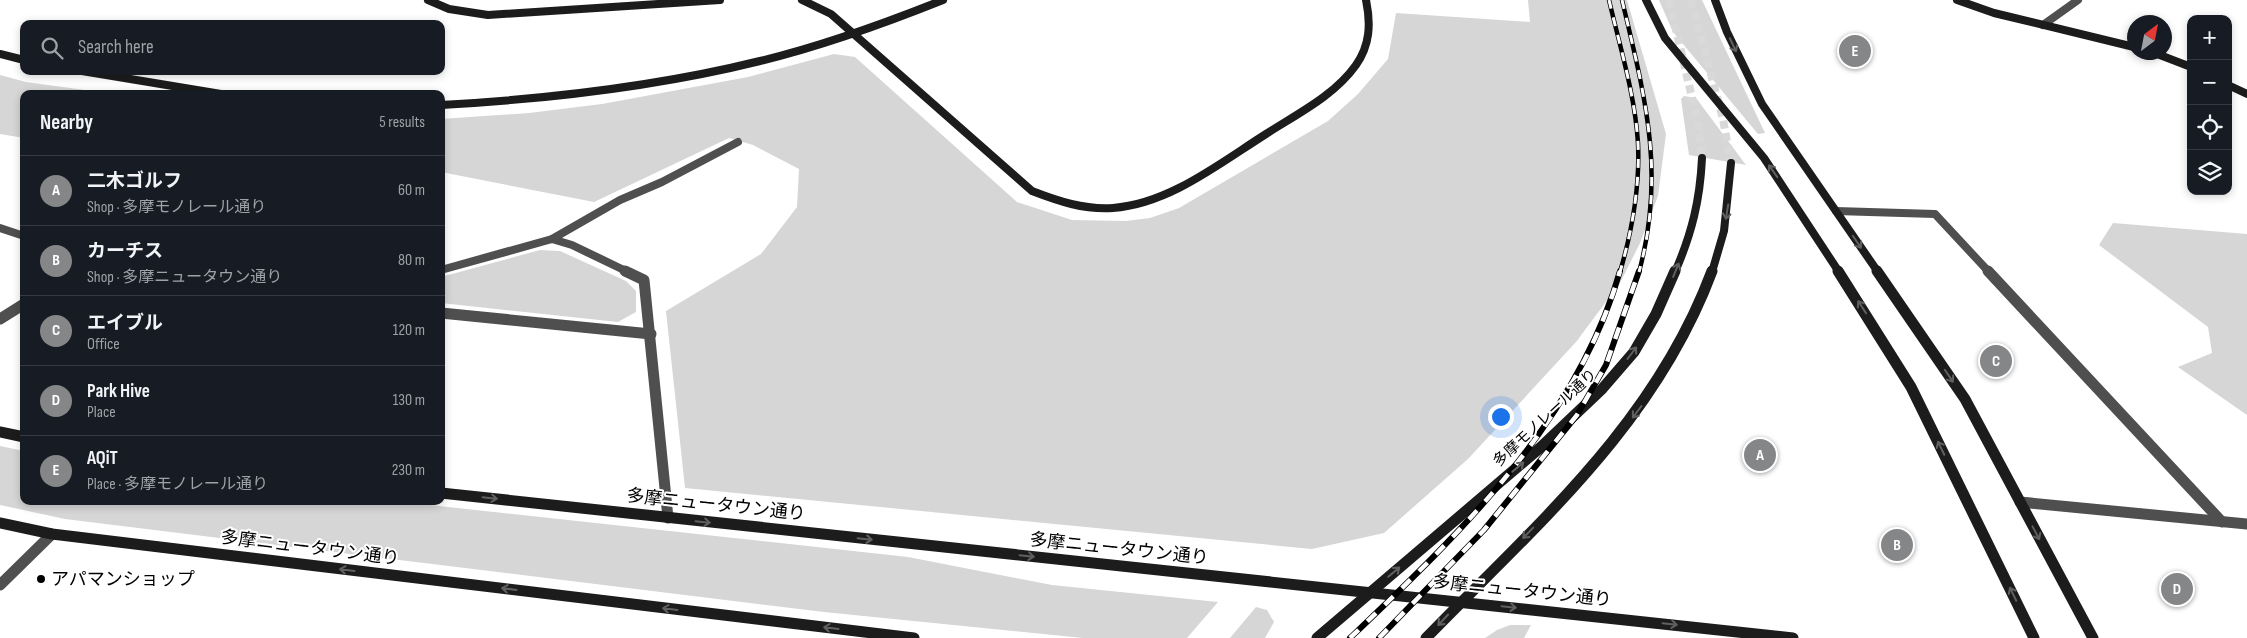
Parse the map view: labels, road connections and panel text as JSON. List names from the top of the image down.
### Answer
{
  "streets": {
    "main road": ["多摩モノレール通り", "多摩ニュータウン通り"]
  },
  "crossings": [
    ["多摩モノレール通り", "多摩ニュータウン通り"]
  ],
  "places": ["アパマンショップ"],
  "north": "top right",
  "page": {
    "map_buttons": ["+", "−"],
    "search": "Search here",
    "pins": [
      "E",
      "C",
      "A",
      "B",
      "D"
    ],
    "heading": ["Nearby", "5 results"],
    "list": [
      {
        "mark": "A",
        "name": "二木ゴルフ",
        "note": "Shop · 多摩モノレール通り",
        "value": "60 m"
      },
      {
        "mark": "B",
        "name": "カーチス",
        "note": "Shop · 多摩ニュータウン通り",
        "value": "80 m"
      },
      {
        "mark": "C",
        "name": "エイブル",
        "note": "Office",
        "value": "120 m"
      },
      {
        "mark": "D",
        "name": "Park Hive",
        "note": "Place",
        "value": "130 m"
      },
      {
        "mark": "E",
        "name": "AQiT",
        "note": "Place · 多摩モノレール通り",
        "value": "230 m"
      }
    ]
  }
}
